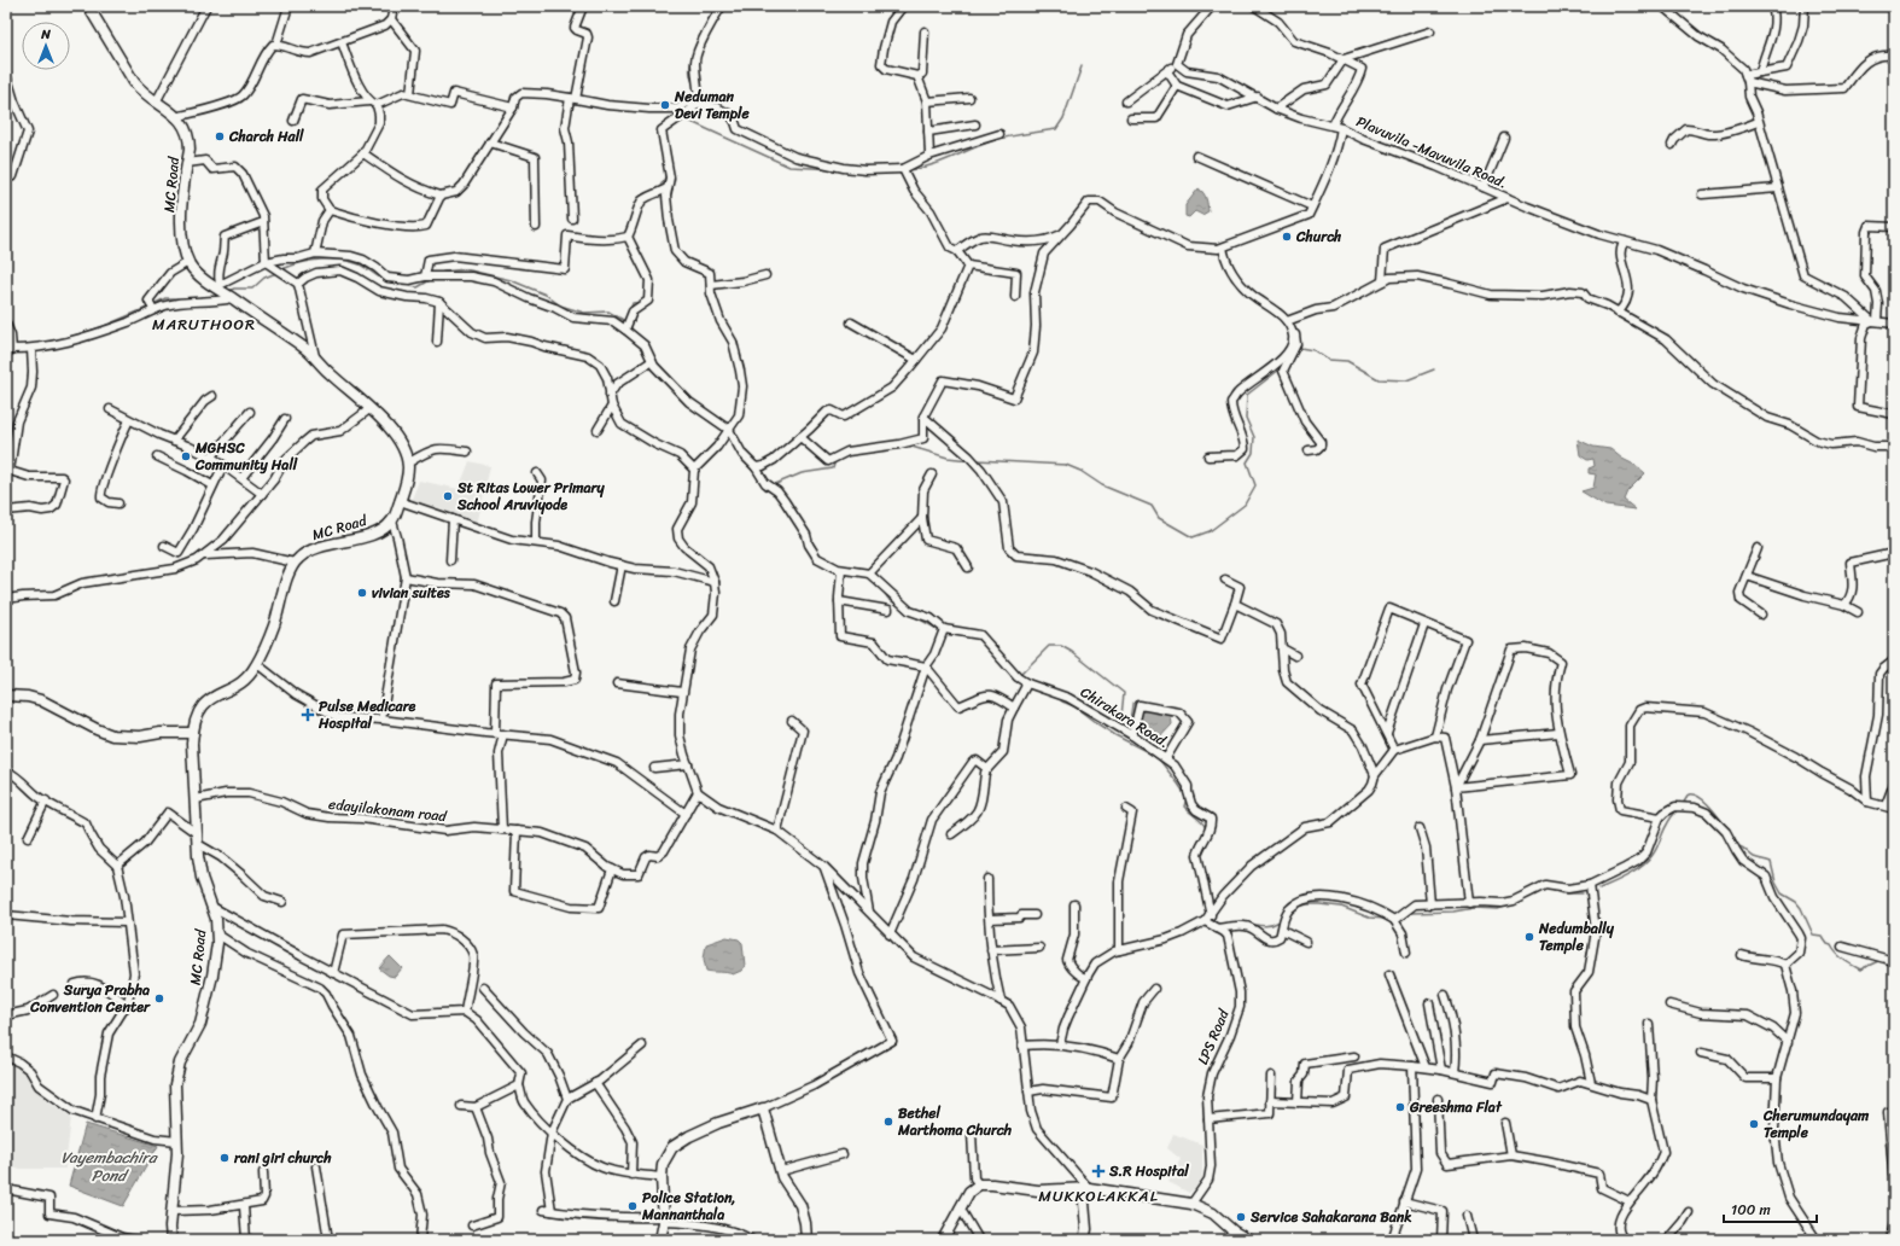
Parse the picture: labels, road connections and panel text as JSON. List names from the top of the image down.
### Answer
{
  "streets": {
    "main road": ["MC Road"],
    "street": [
      "Plavuvila -Mavuvila Road.",
      "Chirakara Road.",
      "edayilakonam road",
      "LPS Road"
    ]
  },
  "crossings": [
    ["MC Road", "edayilakonam road"],
    ["Chirakara Road.", "LPS Road"]
  ],
  "districts": ["MARUTHOOR", "MUKKOLAKKAL"],
  "water": ["Vayembachira Pond"],
  "places": {
    "other": [
      "Neduman Devi Temple",
      "Charch Hall",
      "Church",
      "MGHSC Community Hall",
      "St Ritas Lower Primary School Aruviyode",
      "vivian suites",
      "Nedumbally Temple",
      "Surya Prabha Convention Center",
      "Greeshma Flat",
      "Bethel Marthoma Church",
      "Cherumundayam Temple",
      "rani giri church",
      "Police Station, Mannanthala",
      "Service Sahakarana Bank"
    ],
    "health": ["Pulse Medicare Hospital", "S.R Hospital"]
  },
  "scale_bar": "100 m",
  "north": "top"
}
